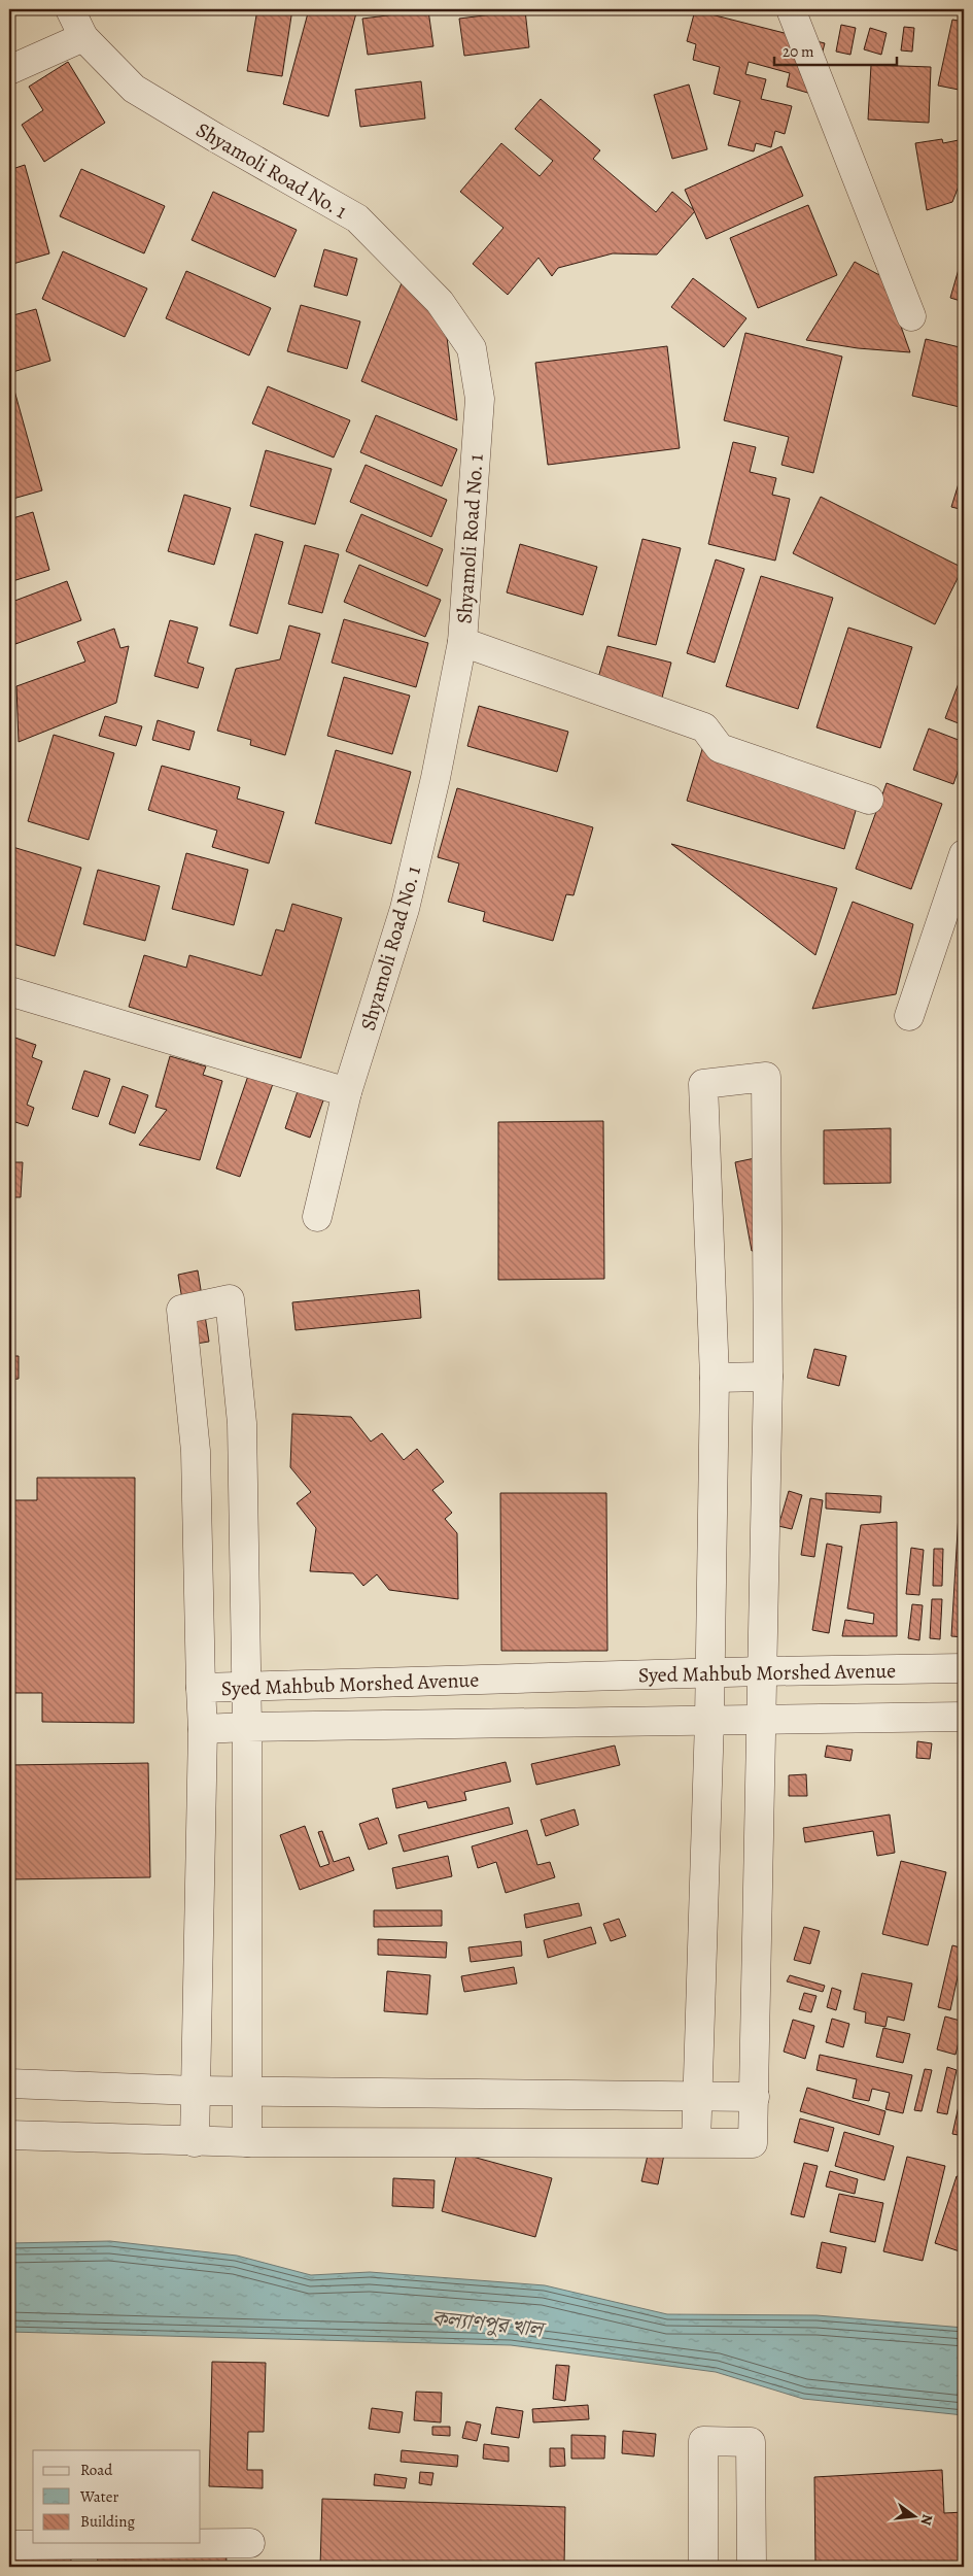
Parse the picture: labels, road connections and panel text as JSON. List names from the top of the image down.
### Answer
{
  "streets": {
    "street": ["Shyamoli Road No. 1", "Syed Mahbub Morshed Avenue"]
  },
  "water": ["কল্যাণপুর খাল"],
  "legend": ["Road", "Water", "Building"],
  "scale_bar": "20 m",
  "north": "right"
}
